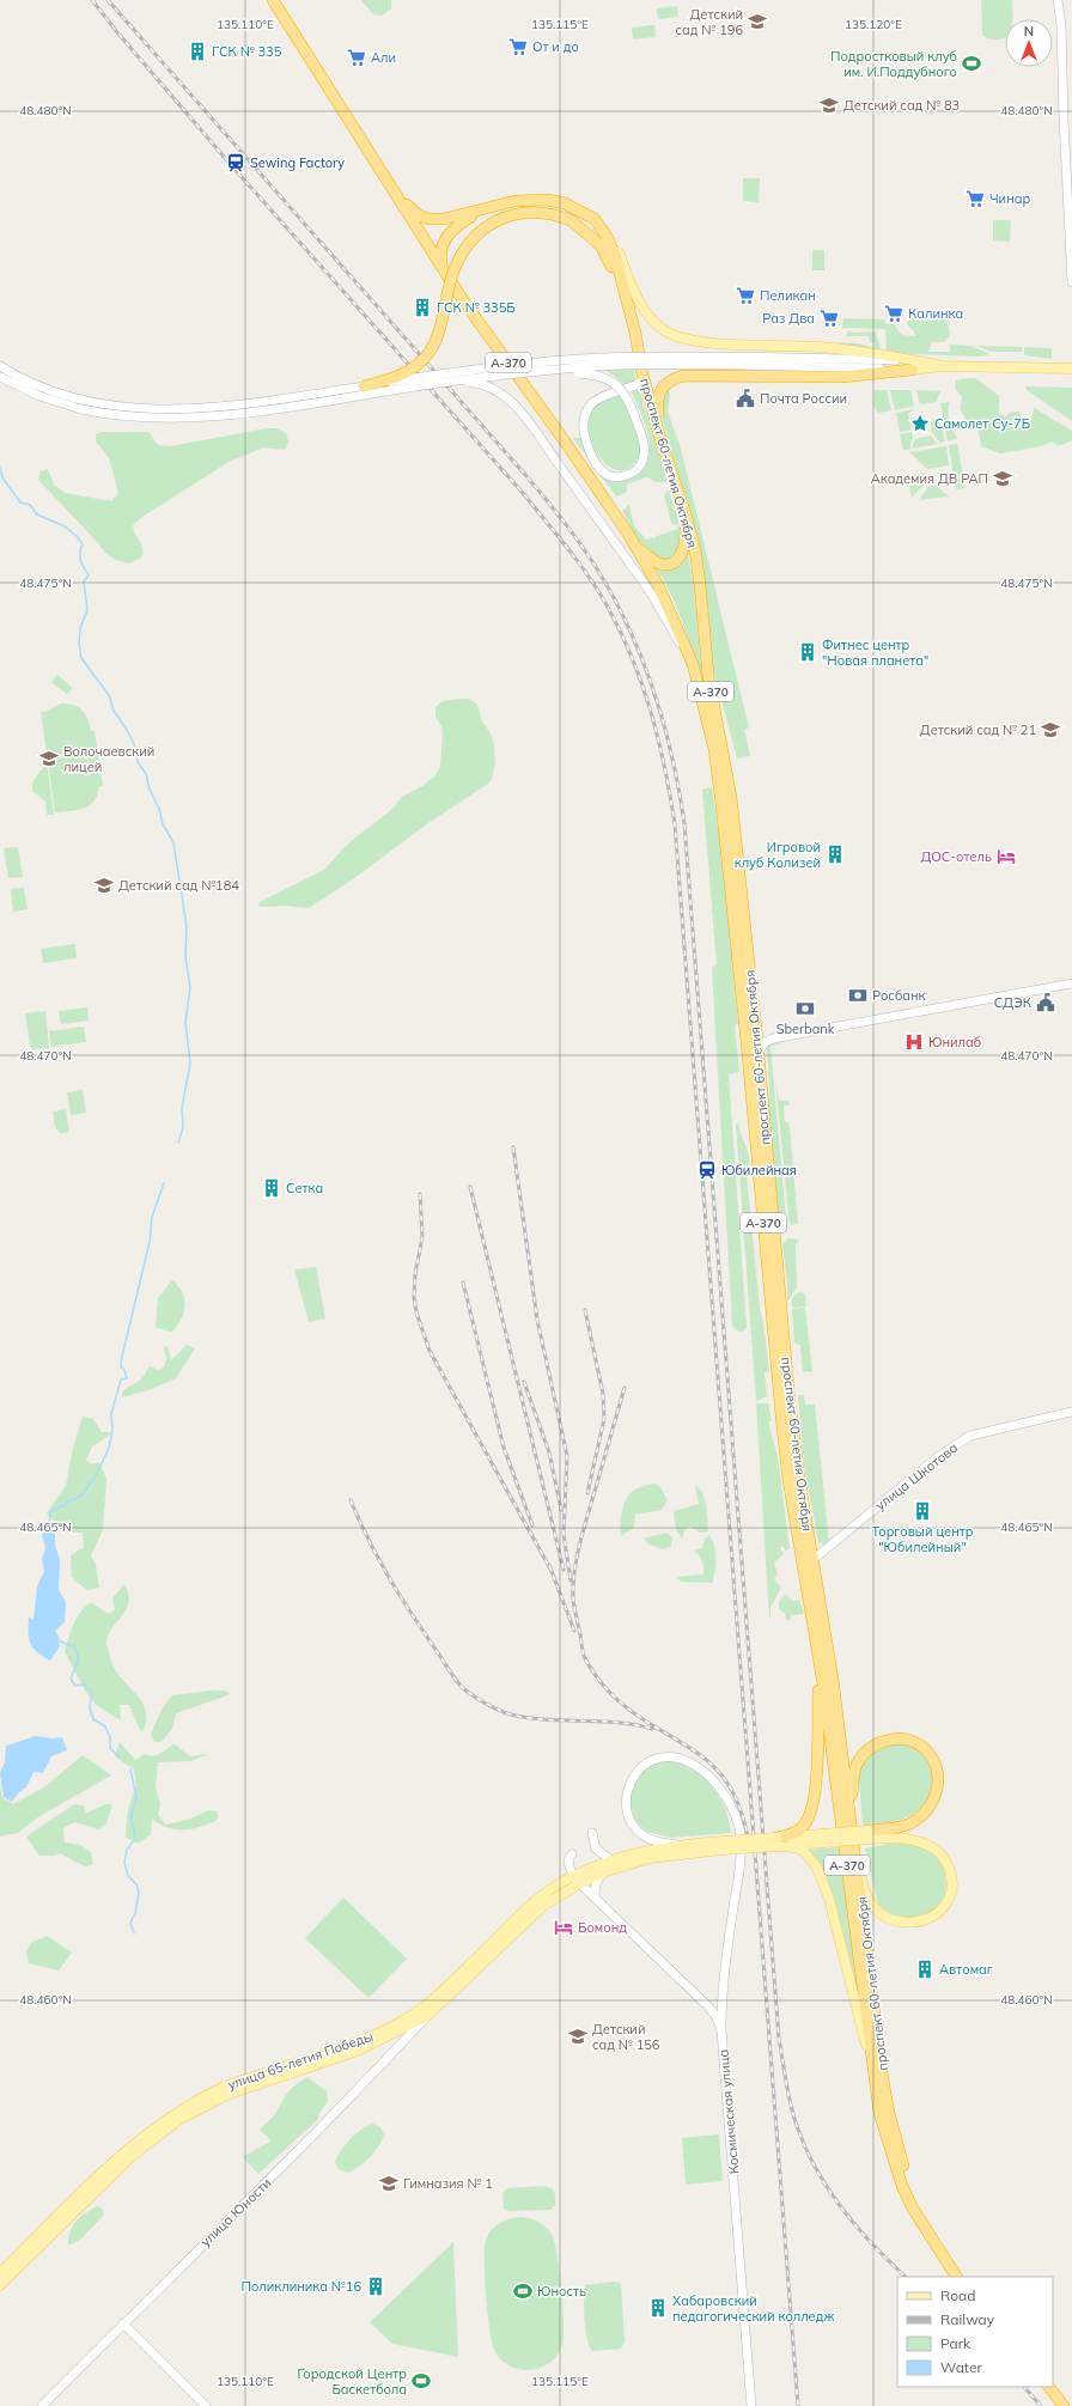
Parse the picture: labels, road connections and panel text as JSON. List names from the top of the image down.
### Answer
{
  "streets": {
    "highway": ["А-370", "проспект 60-летия Октября"],
    "main road": ["улица 65-летия Победы"],
    "street": ["улица Шкотова", "Космическая улица", "улица Юности"]
  },
  "crossings": [
    ["А-370", "проспект 60-летия Октября"],
    ["проспект 60-летия Октября", "улица Шкотова"],
    ["улица 65-летия Победы", "Космическая улица"],
    ["улица 65-летия Победы", "улица Юности"]
  ],
  "places": {
    "school or university": [
      "Детский сад № 196",
      "Детский сад № 83",
      "Академия ДВ РАП",
      "Детский сад № 21",
      "Волочаевский лицей",
      "Детский сад №184",
      "Детский сад № 156",
      "Гимназия № 1"
    ],
    "supermarket": [
      "От и до",
      "Али",
      "Чинар",
      "Пеликан",
      "Калинка",
      "Раз Два"
    ],
    "building": [
      "ГСК № 335",
      "ГСК № 335Б",
      "Фитнес центр \"Новая планета\"",
      "Игровой клуб Колизей",
      "Сетка",
      "Торговый центр \"Юбилейный\"",
      "Автомаг",
      "Поликлиника №16",
      "Хабаровский педагогический колледж"
    ],
    "sports": ["Подростковый клуб им. И.Поддубного", "Юность", "Городской Центр Баскетбола"],
    "station": ["Sewing Factory", "Юбилейная"],
    "public building": ["Почта России", "СДЭК"],
    "place": ["Самолет Су-7Б"],
    "hotel": ["ДОС-отель", "Бомонд"],
    "bank": ["Росбанк", "Sberbank"],
    "hospital": ["Юнилаб"]
  },
  "legend": [
    "Road",
    "Railway",
    "Park",
    "Water"
  ],
  "north": "top",
  "coordinates": [
    "135.110°E",
    "135.115°E",
    "135.120°E",
    "48.480°N",
    "48.475°N",
    "48.470°N",
    "48.465°N",
    "48.460°N"
  ]
}
